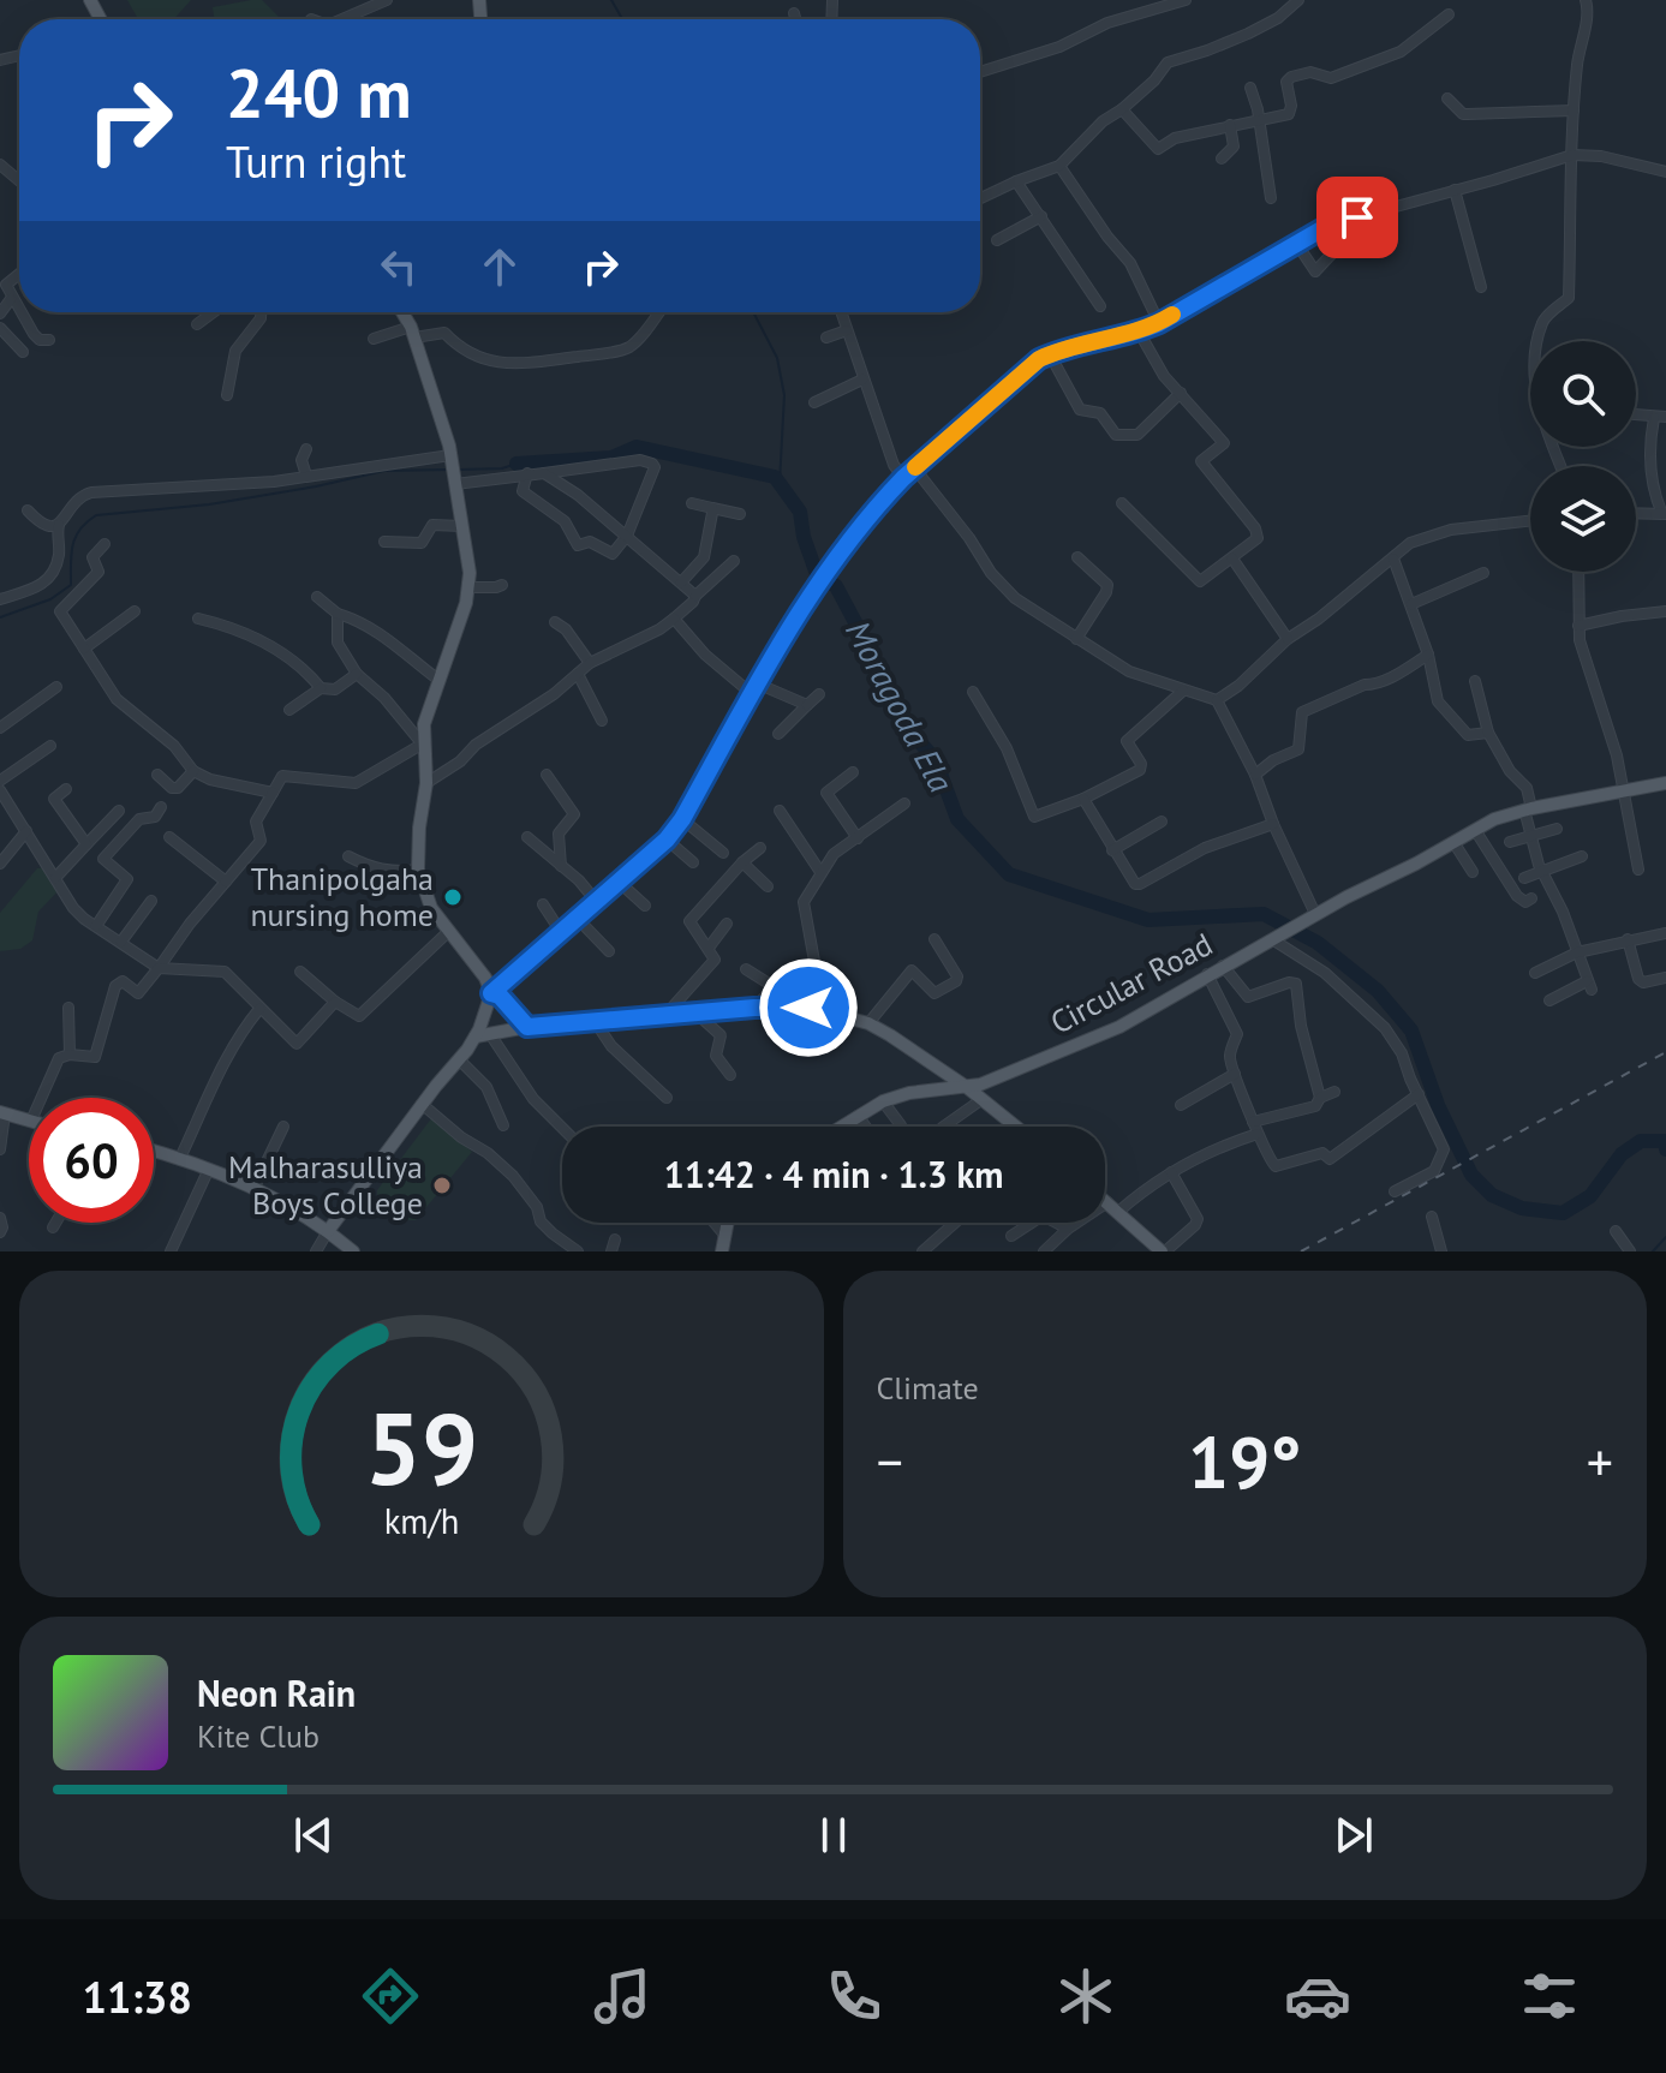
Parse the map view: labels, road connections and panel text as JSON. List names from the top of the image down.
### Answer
{
  "streets": {
    "main road": ["Circular Road"]
  },
  "water": ["Moragoda Ela"],
  "places": ["Thanipolgaha nursing home", "Malharasulliya Boys College"],
  "page": {
    "turn": ["240 m", "Turn right"],
    "limit": "60",
    "trip": "11:42 · 4 min · 1.3 km",
    "tile": "Climate",
    "heat": ["−", "19°", "+"],
    "song": ["Neon Rain", "Kite Club"],
    "tabs": "11:38",
    "gauge": ["59", "km/h"]
  }
}
